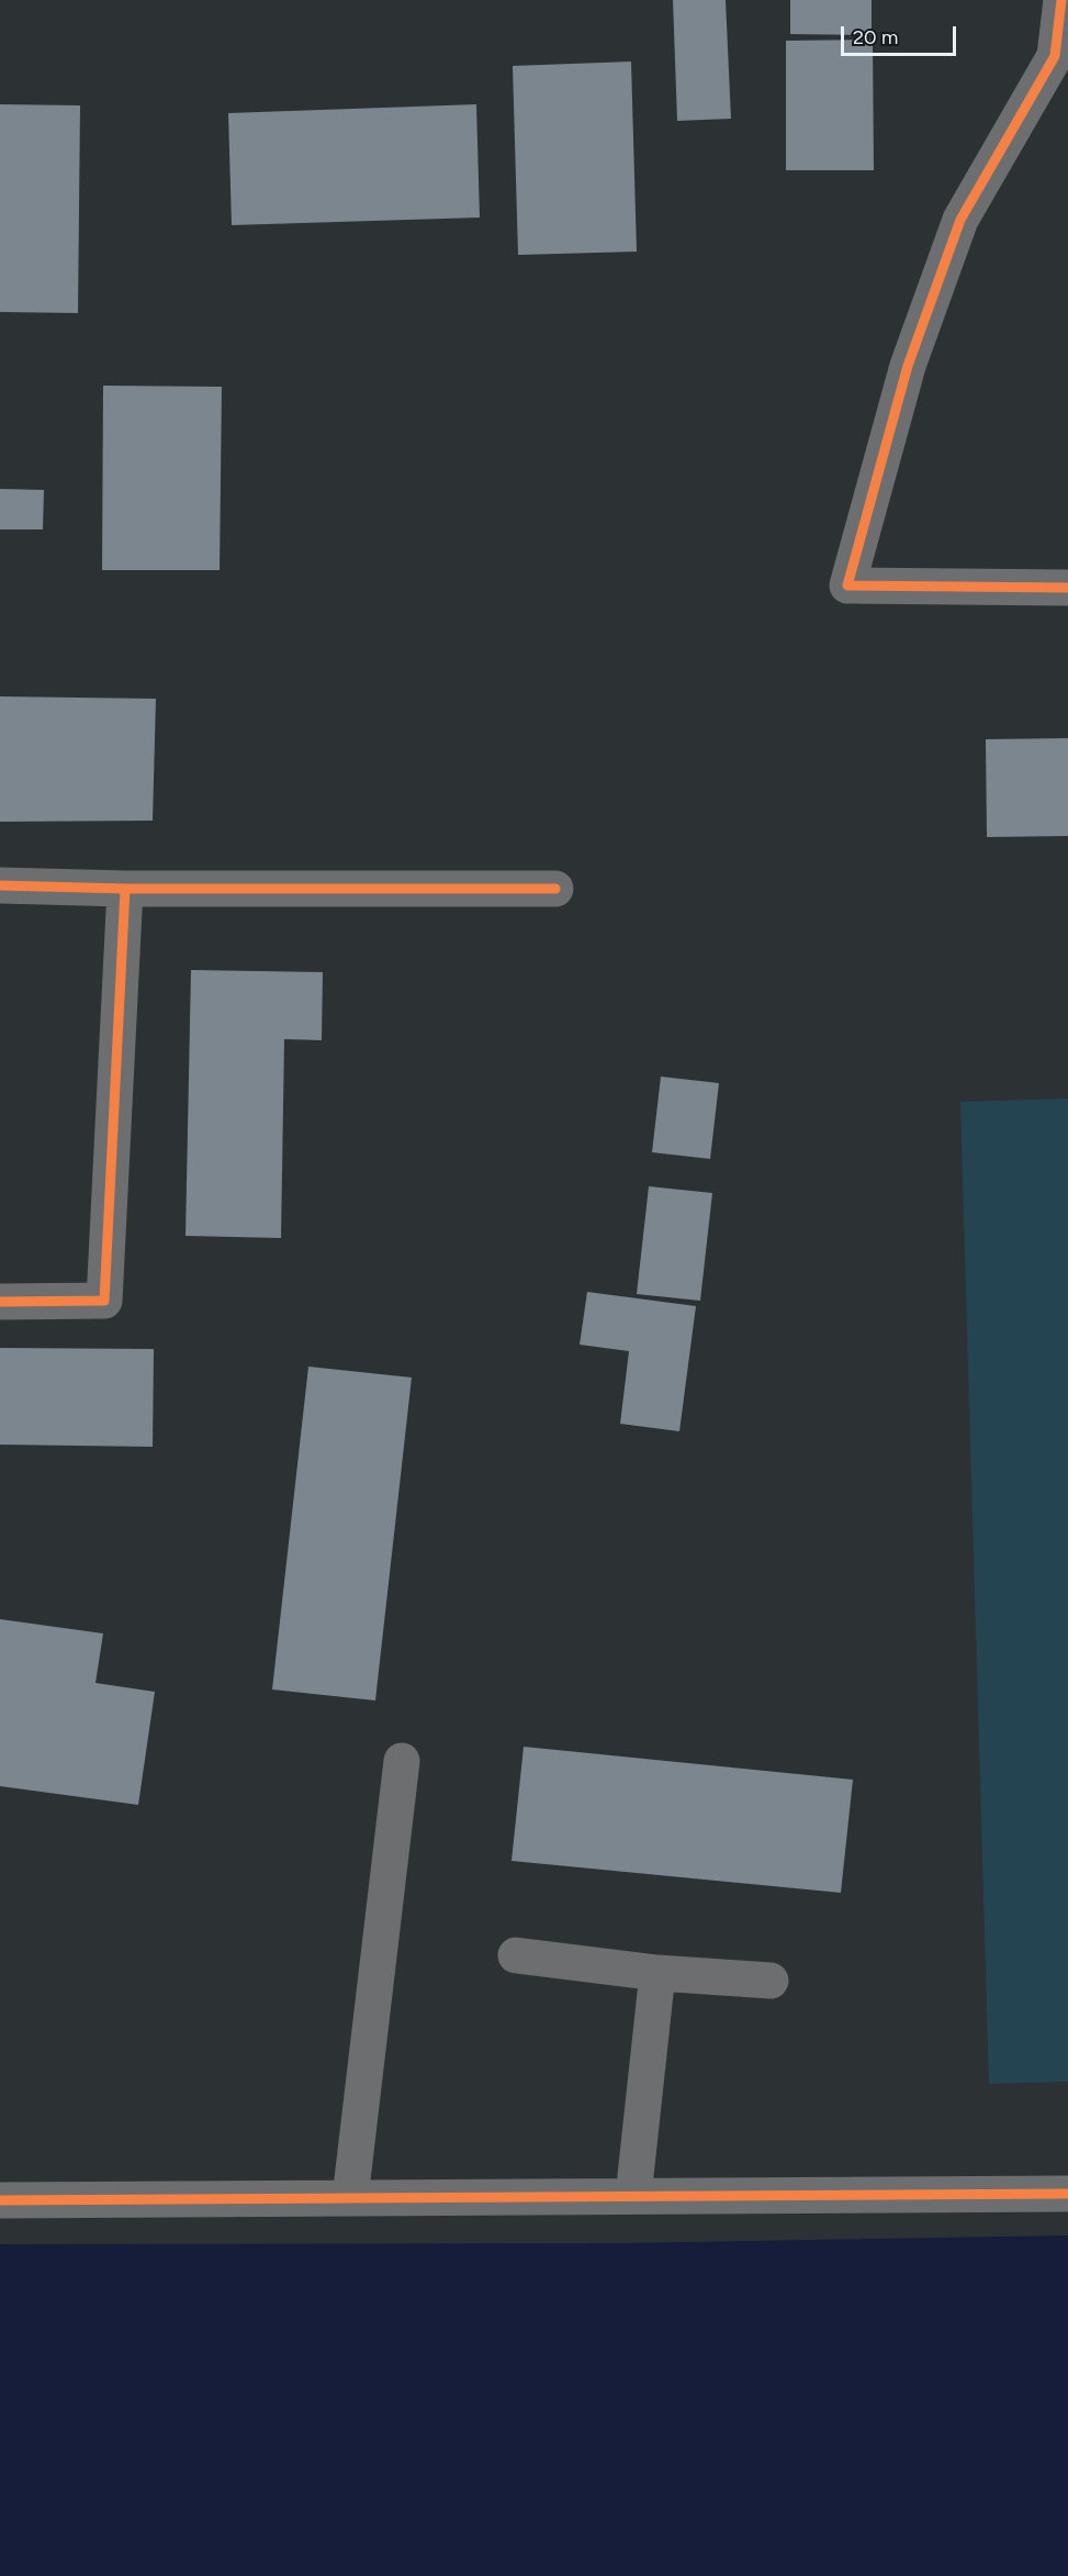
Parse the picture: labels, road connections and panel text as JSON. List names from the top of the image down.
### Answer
{
  "scale_bar": "20 m"
}
